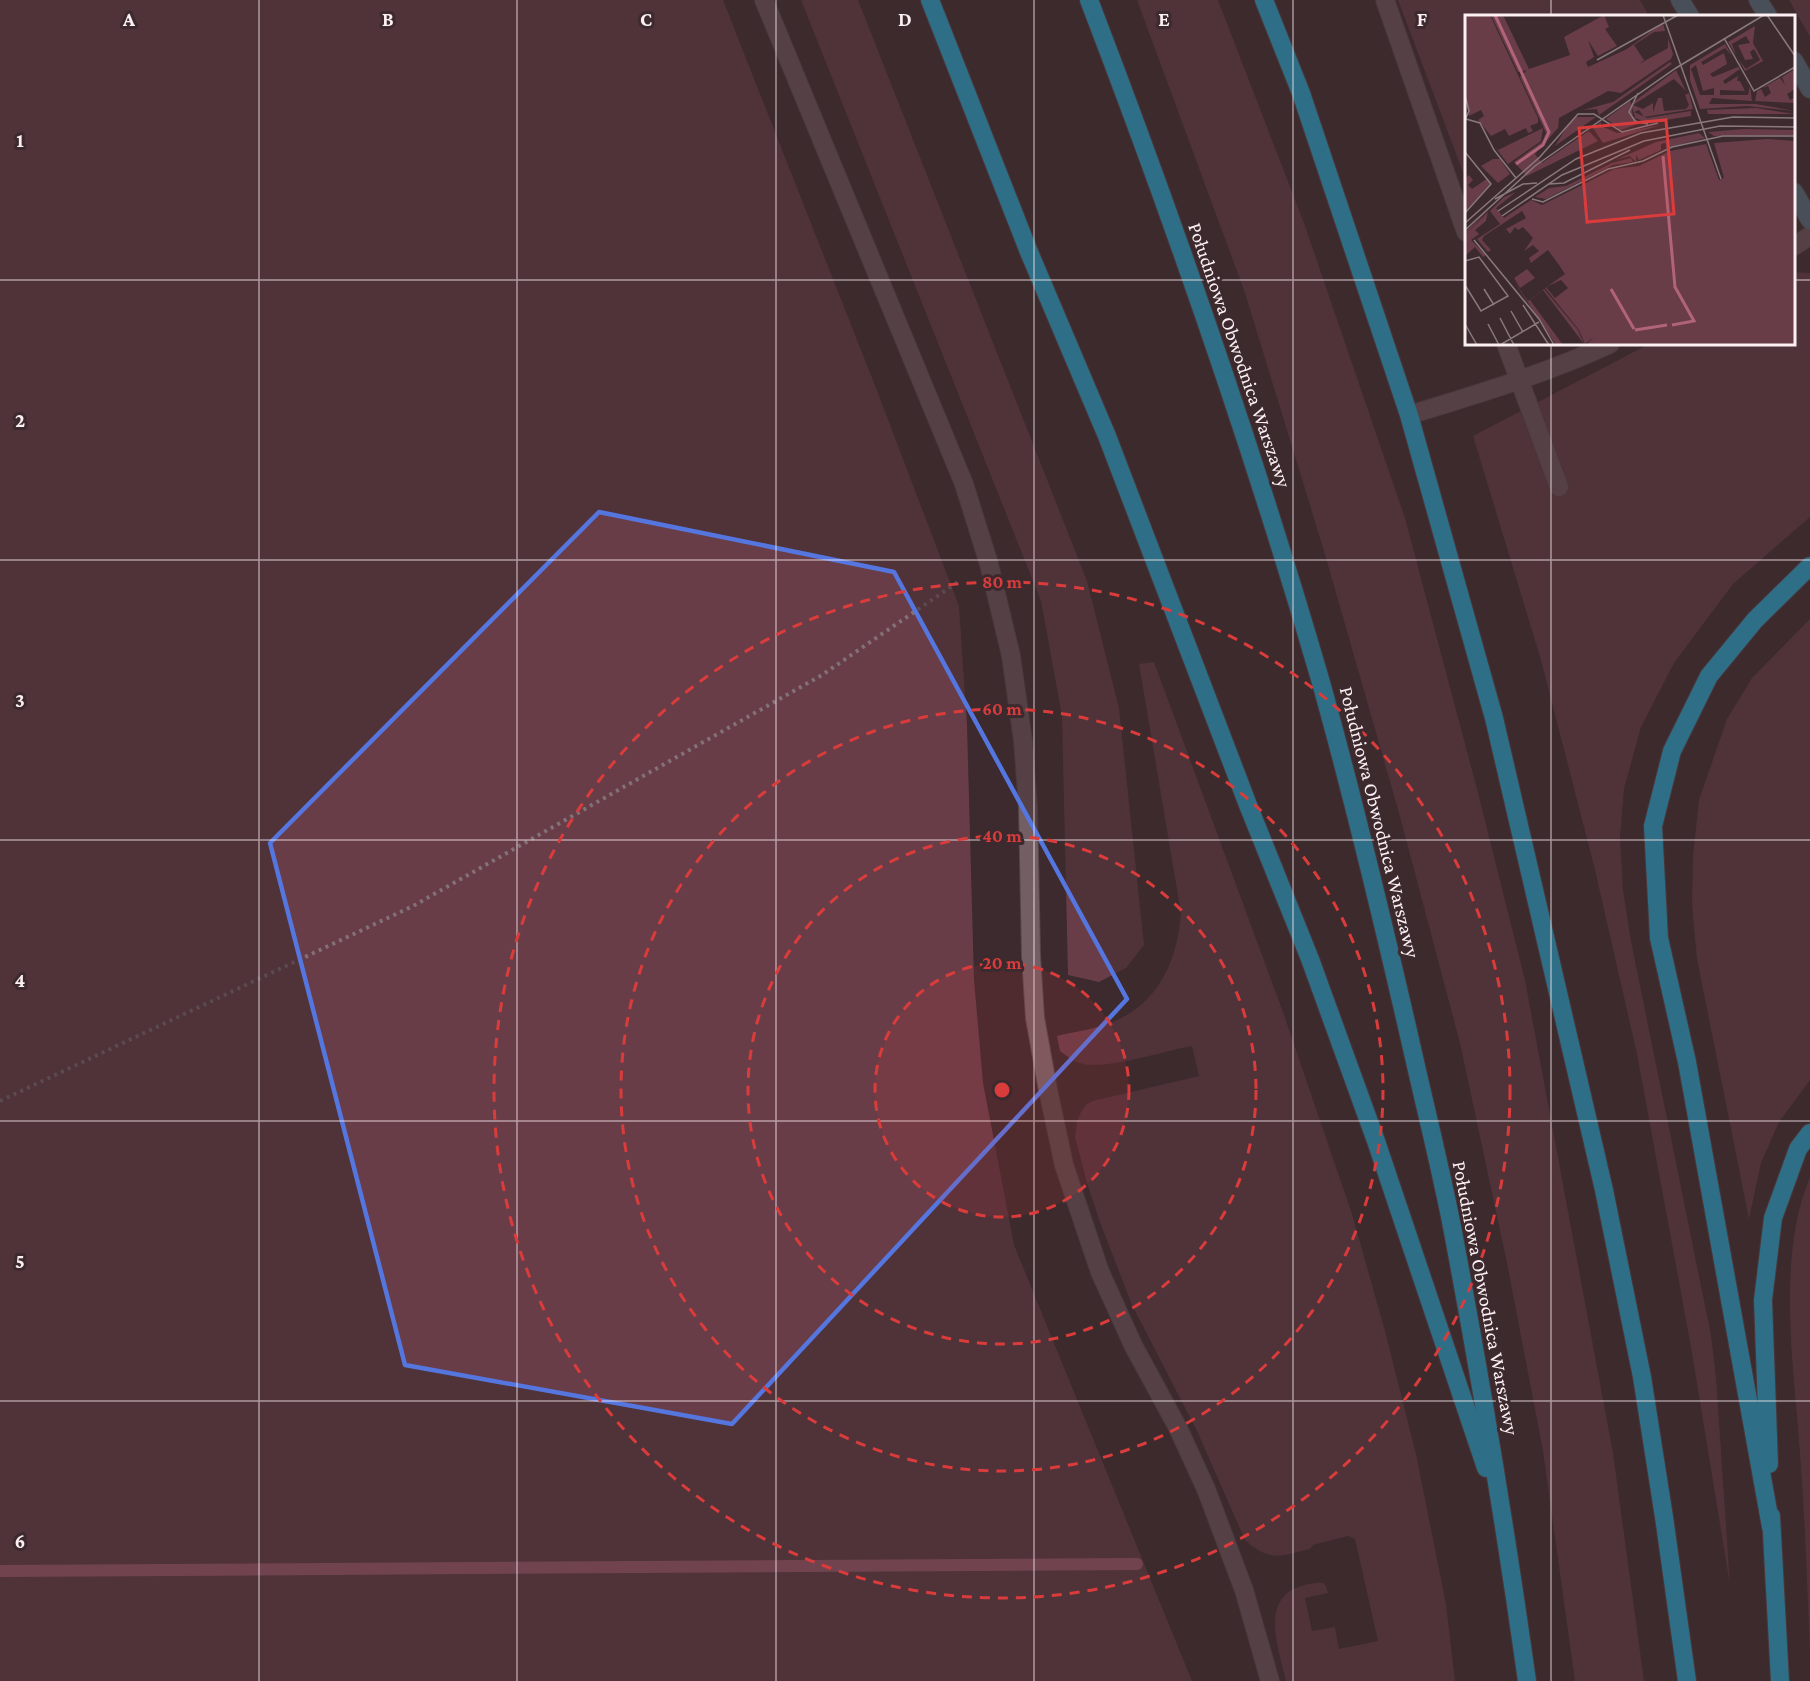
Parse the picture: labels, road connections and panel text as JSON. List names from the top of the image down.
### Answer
{
  "streets": {
    "highway": ["Południowa Obwodnica Warszawy"]
  },
  "grid": {
    "columns": [
      "A",
      "B",
      "C",
      "D",
      "E",
      "F"
    ],
    "rows": [
      "1",
      "2",
      "3",
      "4",
      "5",
      "6"
    ]
  },
  "rings": [
    "80 m",
    "60 m",
    "40 m",
    "20 m"
  ]
}
